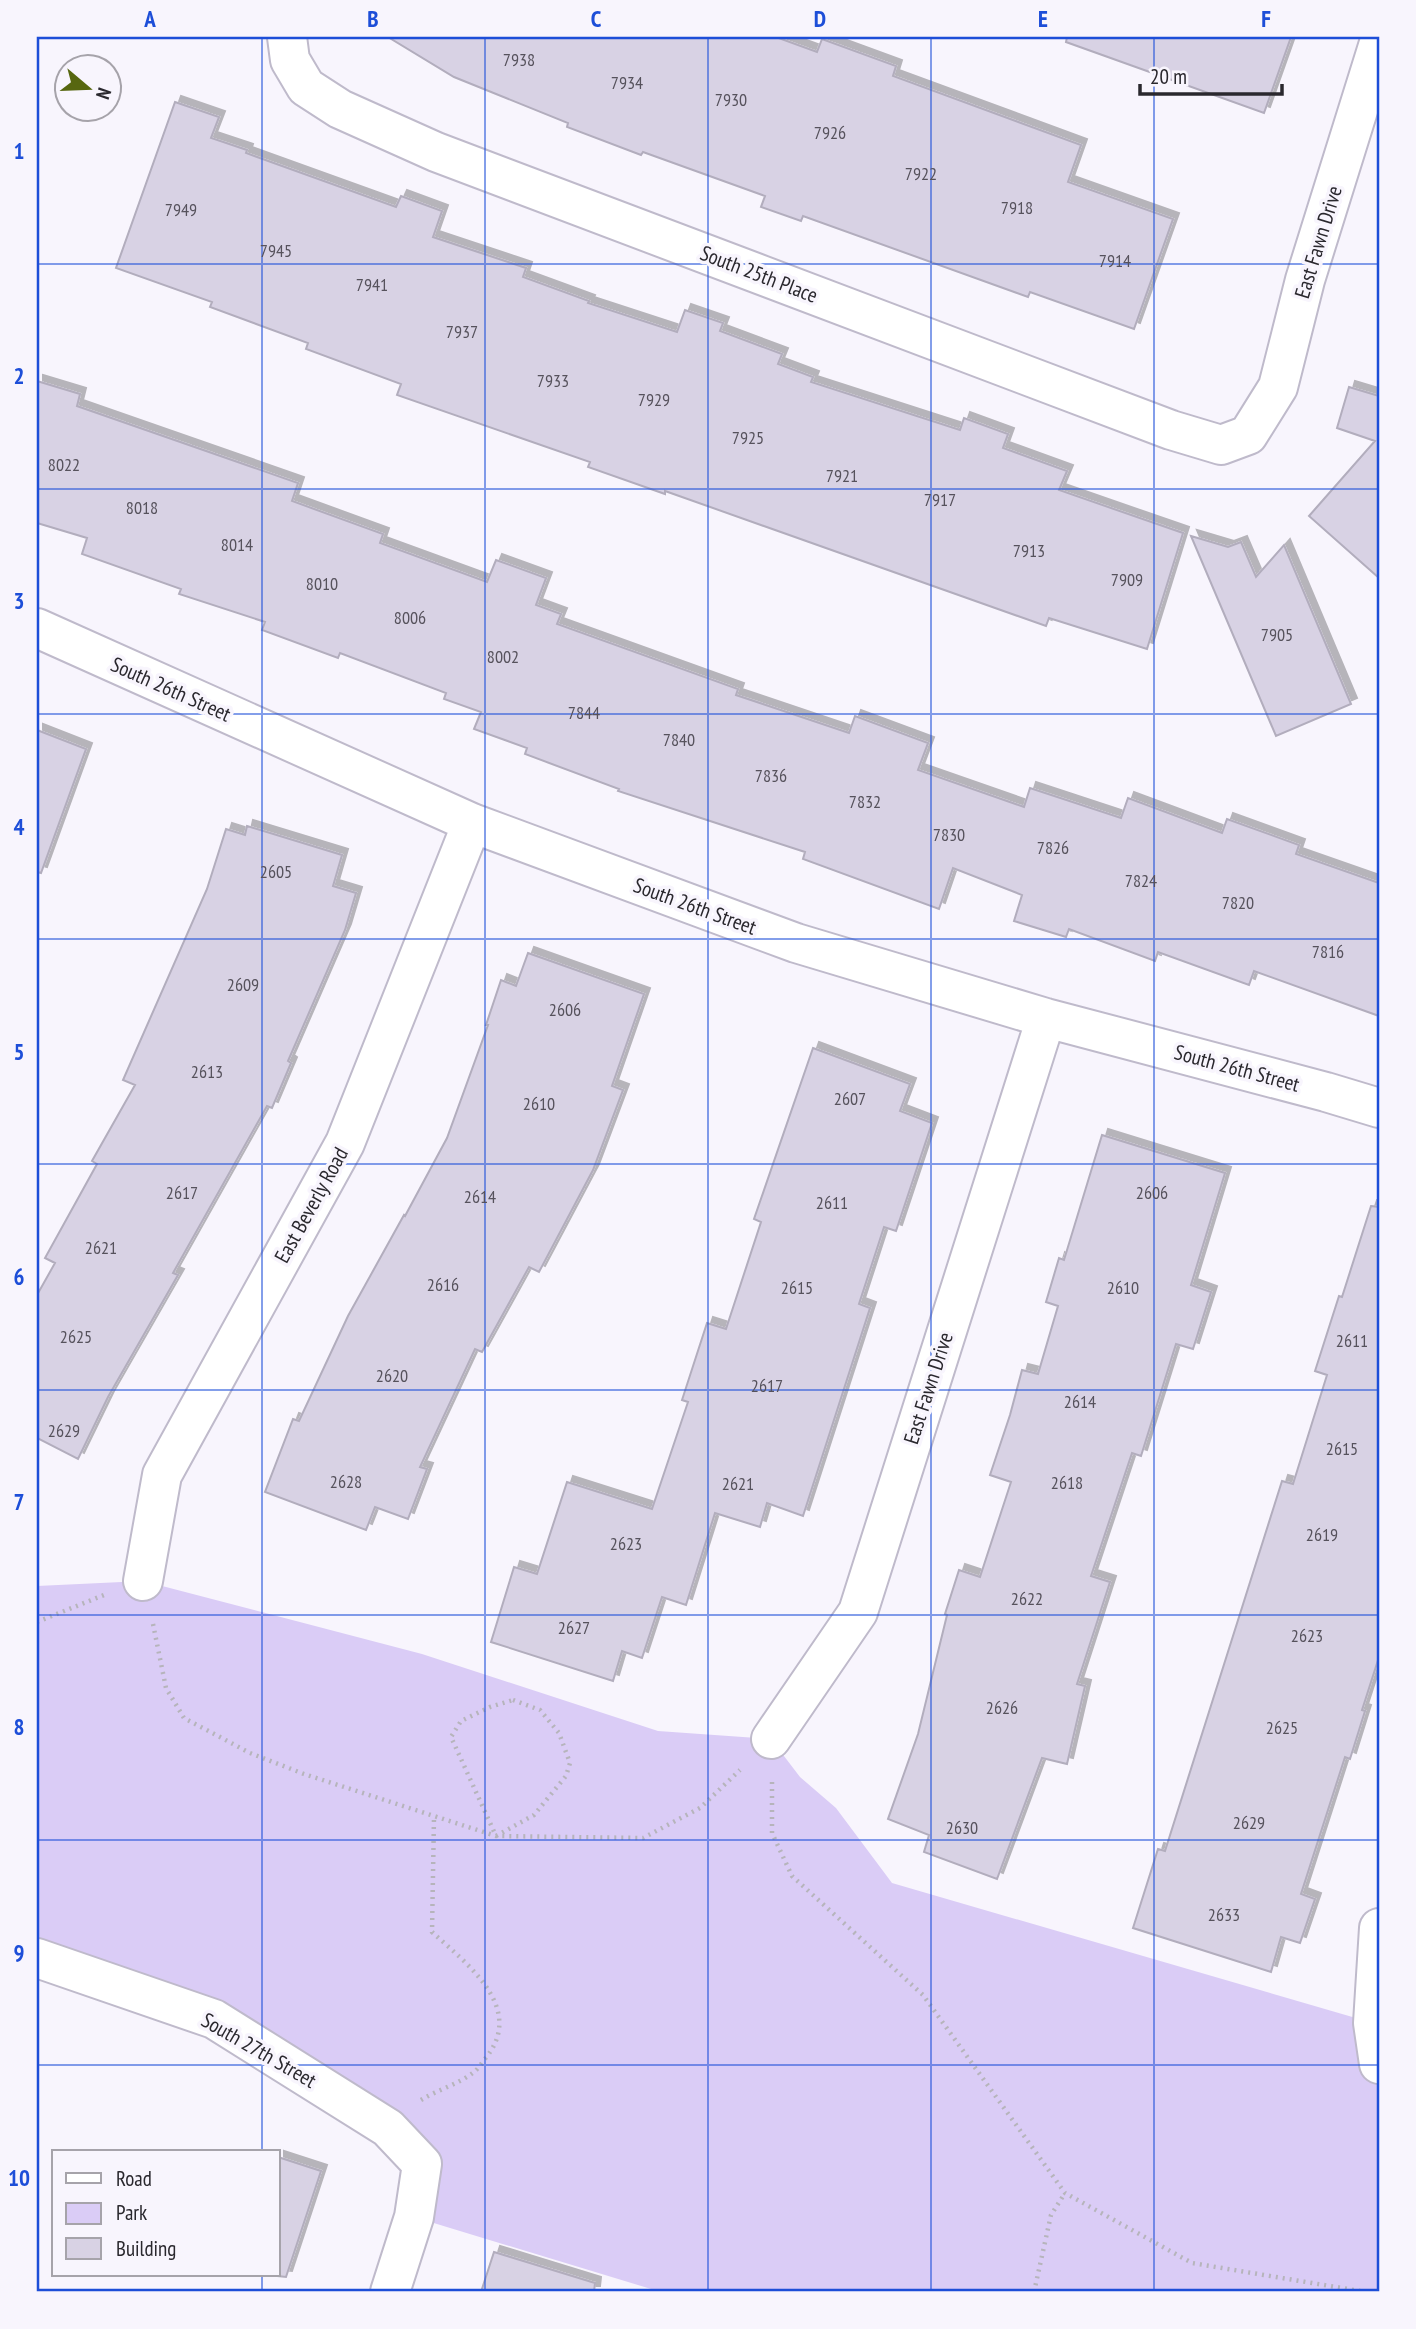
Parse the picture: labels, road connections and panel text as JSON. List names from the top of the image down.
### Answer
{
  "streets": {
    "street": [
      "East Fawn Drive",
      "South 25th Place",
      "South 26th Street",
      "East Beverly Road",
      "South 27th Street"
    ]
  },
  "crossings": [
    ["East Fawn Drive", "South 25th Place"],
    ["East Fawn Drive", "South 26th Street"],
    ["South 26th Street", "East Beverly Road"]
  ],
  "house_numbers": [
    "7938",
    "7934",
    "7930",
    "7926",
    "7922",
    "7918",
    "7949",
    "7945",
    "7914",
    "7941",
    "7937",
    "7933",
    "7929",
    "7925",
    "8022",
    "7921",
    "7917",
    "8018",
    "8014",
    "7913",
    "7909",
    "8010",
    "8006",
    "7905",
    "8002",
    "7844",
    "7840",
    "7836",
    "7832",
    "7830",
    "7826",
    "2605",
    "7824",
    "7820",
    "7816",
    "2609",
    "2606",
    "2613",
    "2607",
    "2610",
    "2617",
    "2606",
    "2614",
    "2611",
    "2621",
    "2616",
    "2615",
    "2610",
    "2625",
    "2611",
    "2620",
    "2617",
    "2614",
    "2629",
    "2615",
    "2628",
    "2618",
    "2621",
    "2619",
    "2623",
    "2622",
    "2627",
    "2623",
    "2626",
    "2625",
    "2629",
    "2630",
    "2633"
  ],
  "legend": ["Road", "Park", "Building"],
  "scale_bar": "20 m",
  "north": "right",
  "grid": {
    "columns": [
      "A",
      "B",
      "C",
      "D",
      "E",
      "F"
    ],
    "rows": [
      "1",
      "2",
      "3",
      "4",
      "5",
      "6",
      "7",
      "8",
      "9",
      "10"
    ]
  }
}
